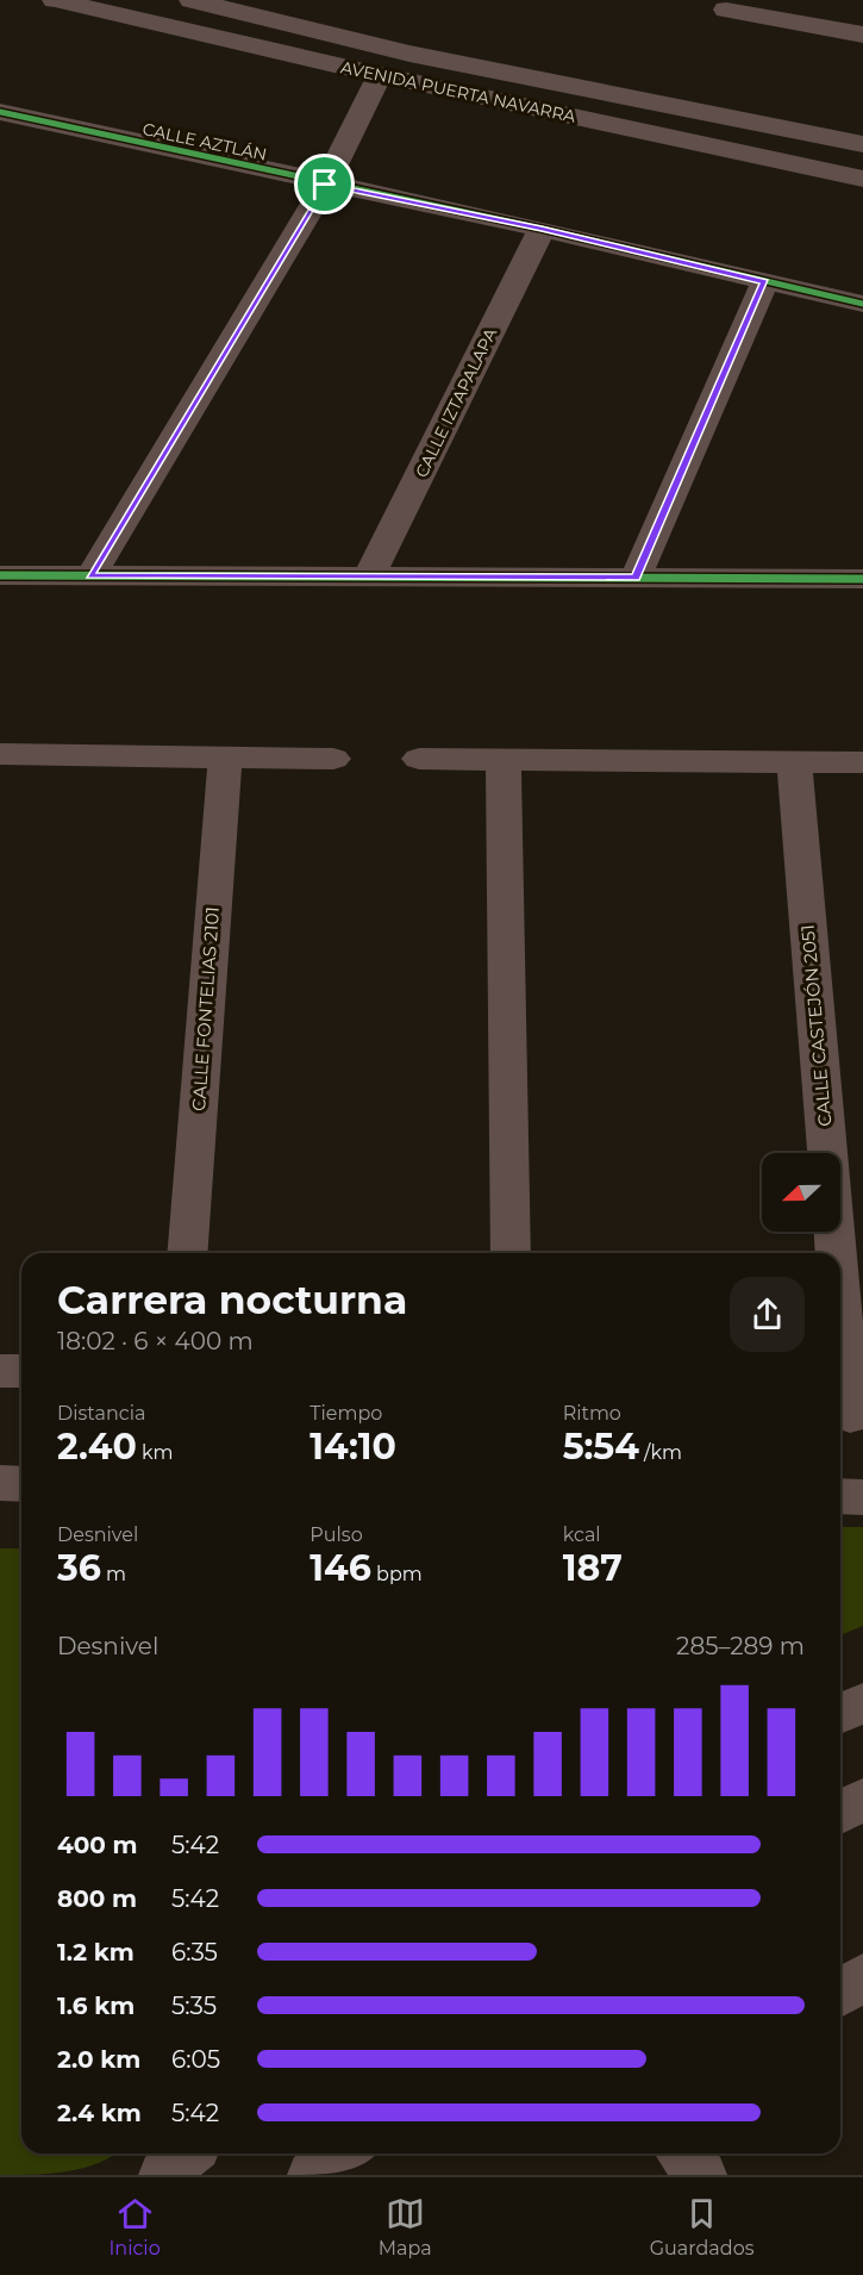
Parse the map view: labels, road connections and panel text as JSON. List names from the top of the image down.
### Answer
{
  "streets": {
    "street": [
      "AVENIDA PUERTA NAVARRA",
      "CALLE AZTLÁN",
      "CALLE IZTAPALAPA",
      "CALLE FONTELIAS 2101",
      "CALLE CASTEJÓN 2051"
    ]
  },
  "crossings": [
    ["CALLE AZTLÁN", "CALLE IZTAPALAPA"]
  ],
  "north": "left",
  "page": {
    "heading": ["Carrera nocturna", "18:02 · 6 × 400 m"],
    "stats": [
      ["Distancia", "2.40 km"],
      ["Tiempo", "14:10"],
      ["Ritmo", "5:54 /km"],
      ["Desnivel", "36 m"],
      ["Pulso", "146 bpm"],
      ["kcal", "187"]
    ],
    "chart": ["Desnivel", "285–289 m"],
    "list": [
      {
        "name": "400 m",
        "note": "5:42"
      },
      {
        "name": "800 m",
        "note": "5:42"
      },
      {
        "name": "1.2 km",
        "note": "6:35"
      },
      {
        "name": "1.6 km",
        "note": "5:35"
      },
      {
        "name": "2.0 km",
        "note": "6:05"
      },
      {
        "name": "2.4 km",
        "note": "5:42"
      }
    ],
    "tabs": ["Inicio", "Mapa", "Guardados"]
  }
}
